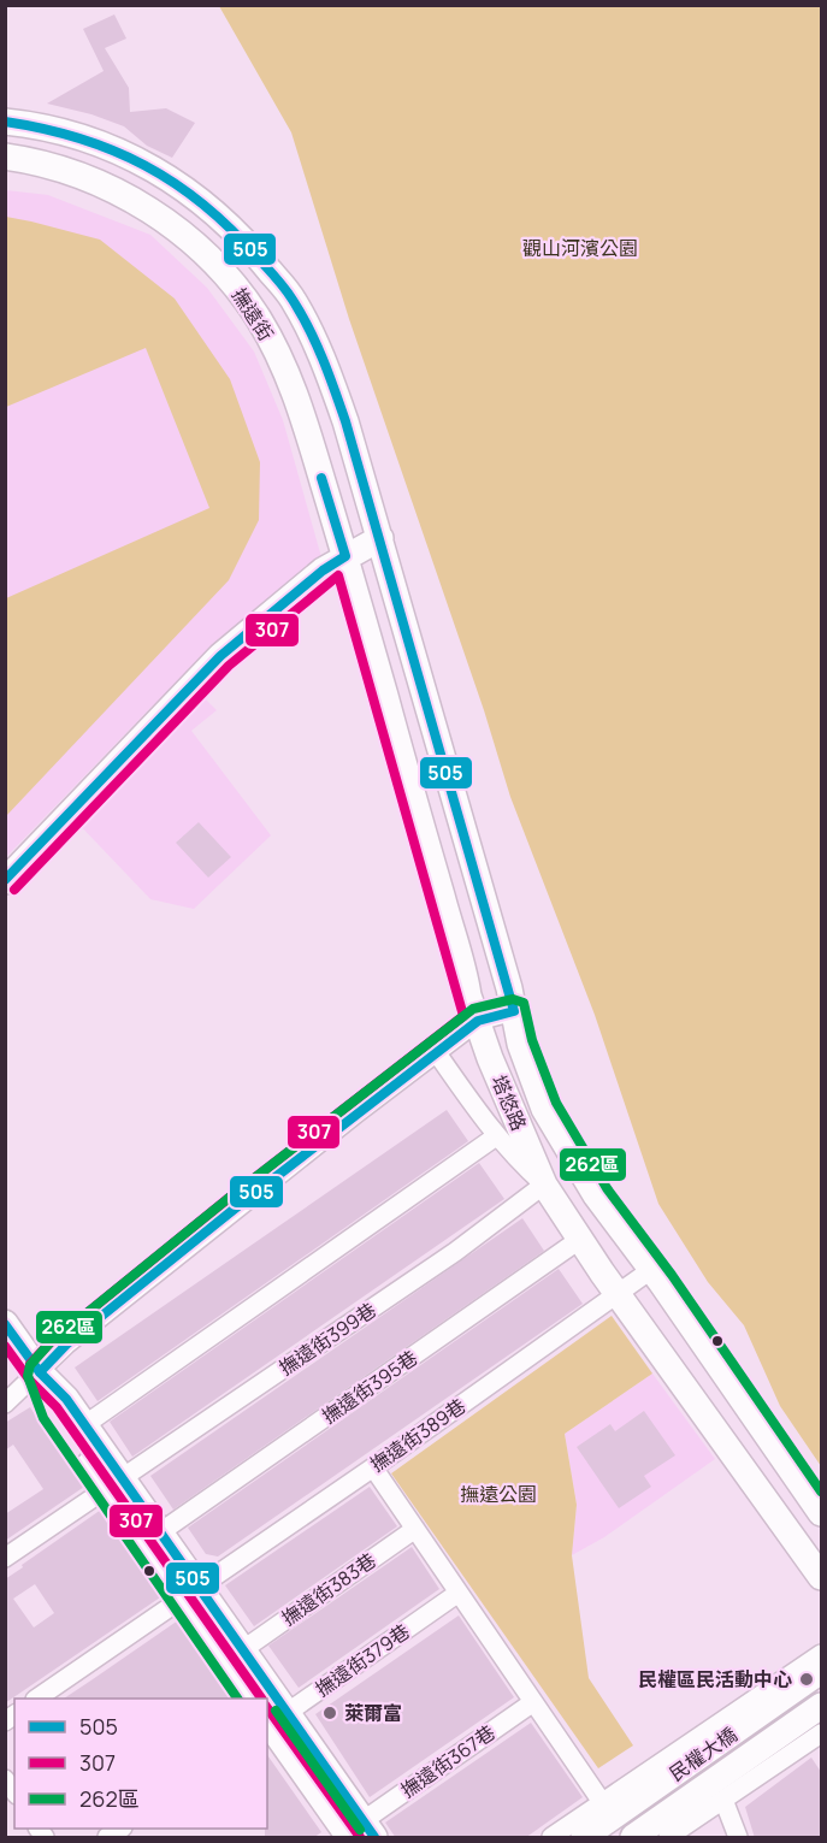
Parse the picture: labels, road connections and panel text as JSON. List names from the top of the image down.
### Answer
{
  "streets": {
    "main road": ["撫遠街", "塔悠路", "民權大橋"],
    "street": [
      "撫遠街399巷",
      "撫遠街395巷",
      "撫遠街389巷",
      "撫遠街383巷",
      "撫遠街379巷",
      "撫遠街367巷"
    ]
  },
  "crossings": [
    ["撫遠街", "塔悠路"],
    ["塔悠路", "撫遠街399巷"],
    ["塔悠路", "撫遠街395巷"],
    ["塔悠路", "撫遠街389巷"]
  ],
  "parks": ["觀山河濱公園", "撫遠公園"],
  "places": ["民權區民活動中心", "萊爾富"],
  "lines": ["transit line 505", "transit line 307", "transit line 262區"],
  "legend": ["505", "307", "262區"]
}
